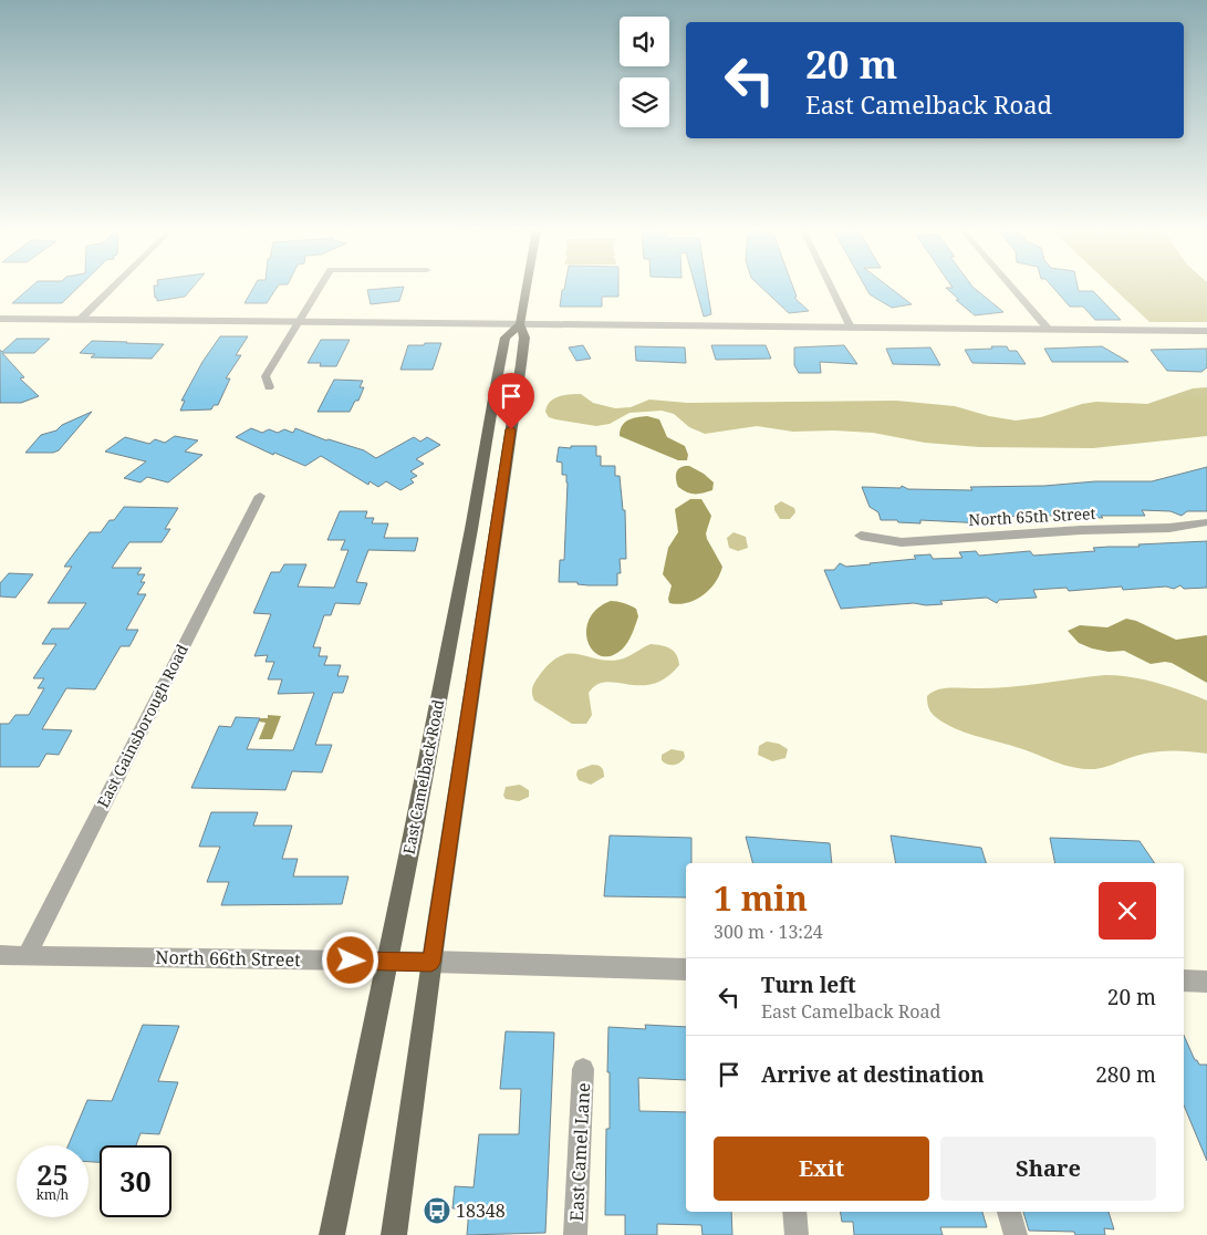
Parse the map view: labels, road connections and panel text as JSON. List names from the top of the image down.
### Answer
{
  "streets": {
    "main road": ["East Camelback Road"],
    "street": [
      "North 65th Street",
      "East Gainsborough Road",
      "North 66th Street",
      "East Camel Lane"
    ]
  },
  "crossings": [
    ["East Gainsborough Road", "North 66th Street"],
    ["East Camelback Road", "North 66th Street"]
  ],
  "places": {
    "bus stop": ["18348"]
  },
  "page": {
    "turn": ["20 m", "East Camelback Road"],
    "heading": ["1 min", "300 m · 13:24"],
    "list": [
      {
        "name": "Turn left",
        "note": "East Camelback Road",
        "value": "20 m"
      },
      {
        "name": "Arrive at destination",
        "value": "280 m"
      }
    ],
    "buttons": ["Exit", "Share"],
    "speed": "25 km/h",
    "limit": "30"
  }
}
